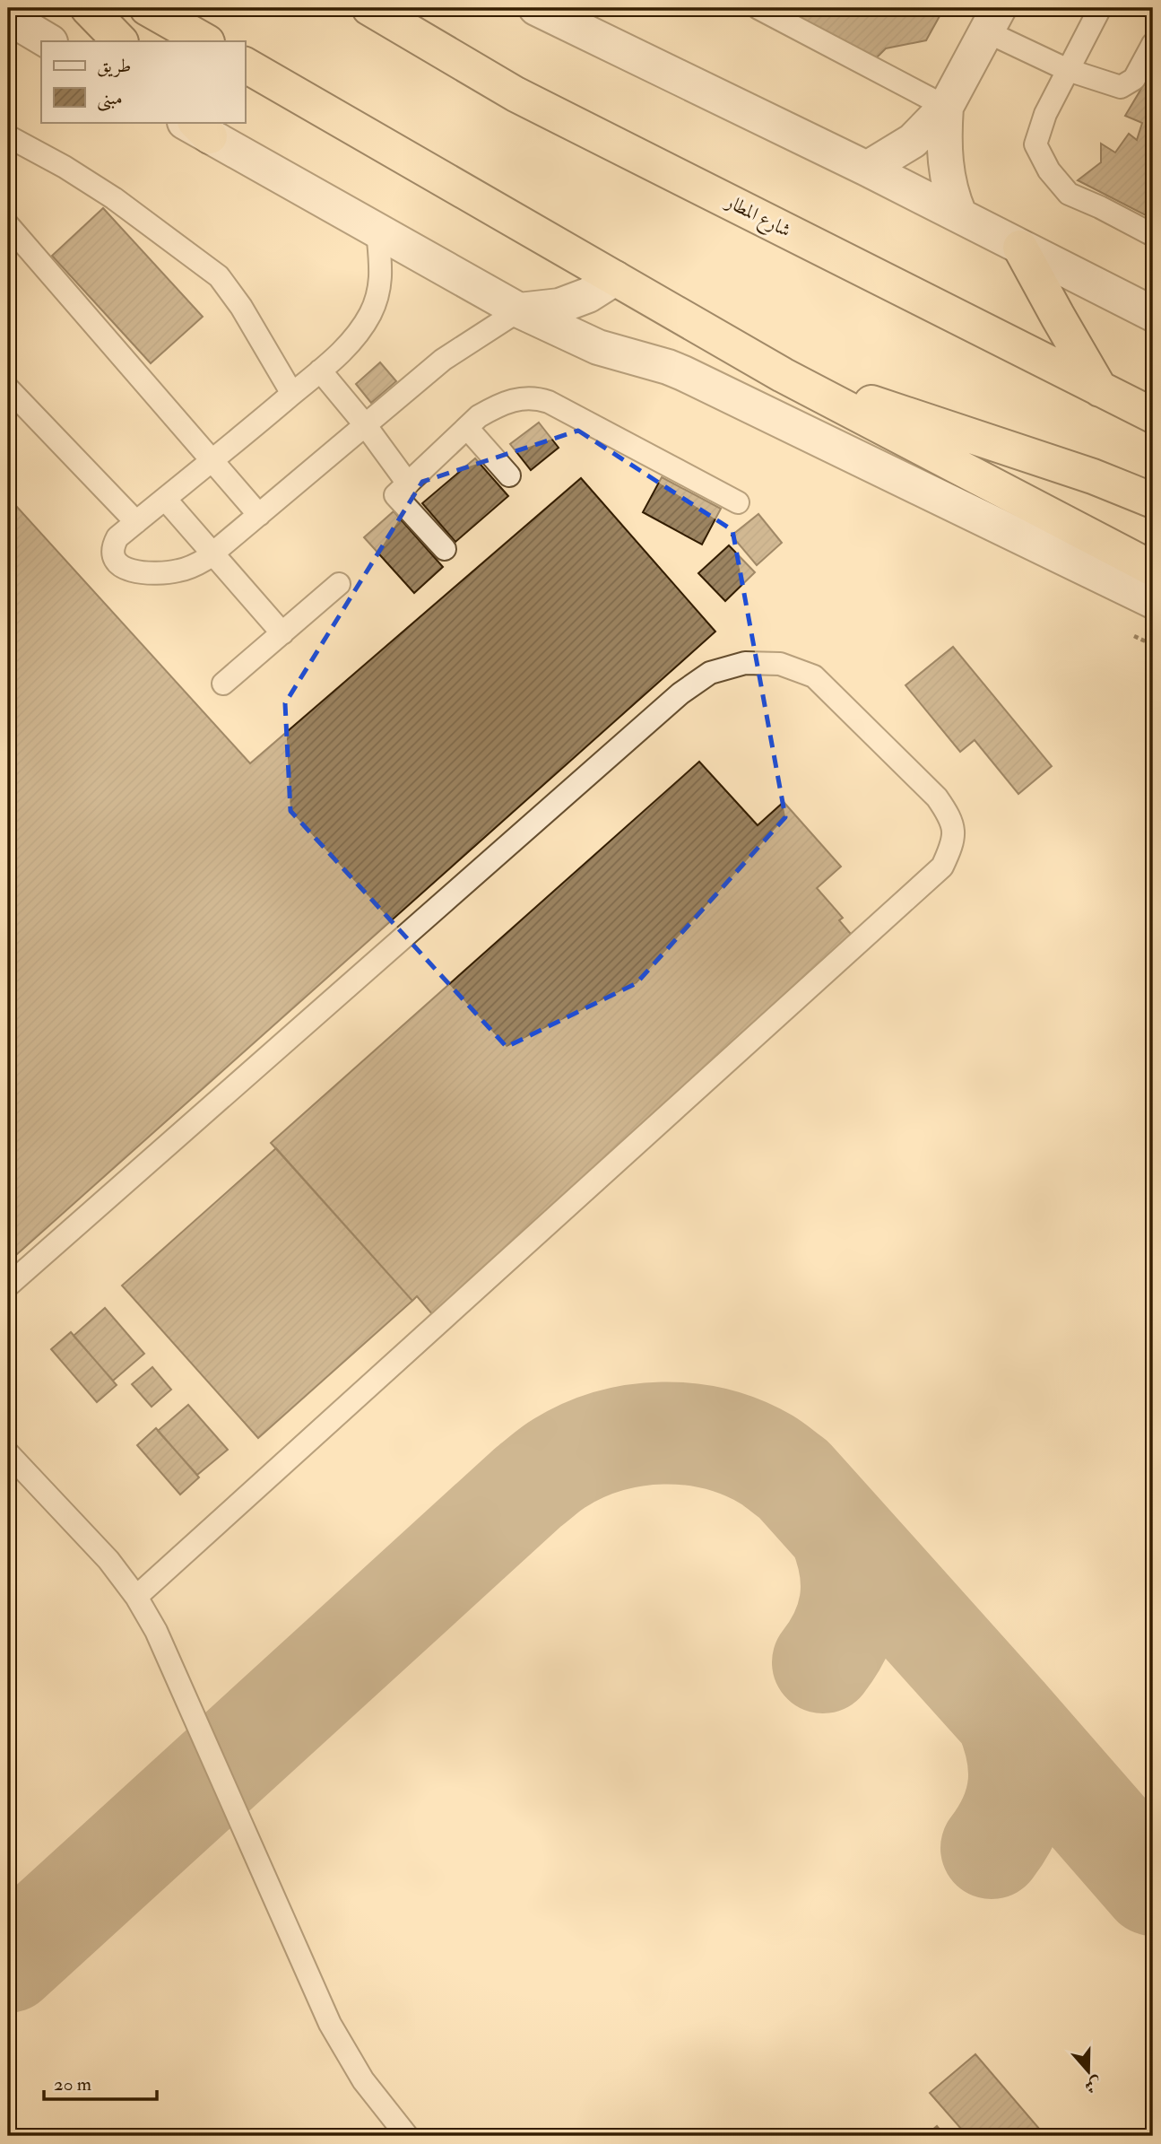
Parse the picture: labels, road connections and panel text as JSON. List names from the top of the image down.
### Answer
{
  "streets": {
    "highway": ["شارع المطار"]
  },
  "legend": ["طريق", "مبنى"],
  "scale_bar": "20 m",
  "north": "bottom"
}
